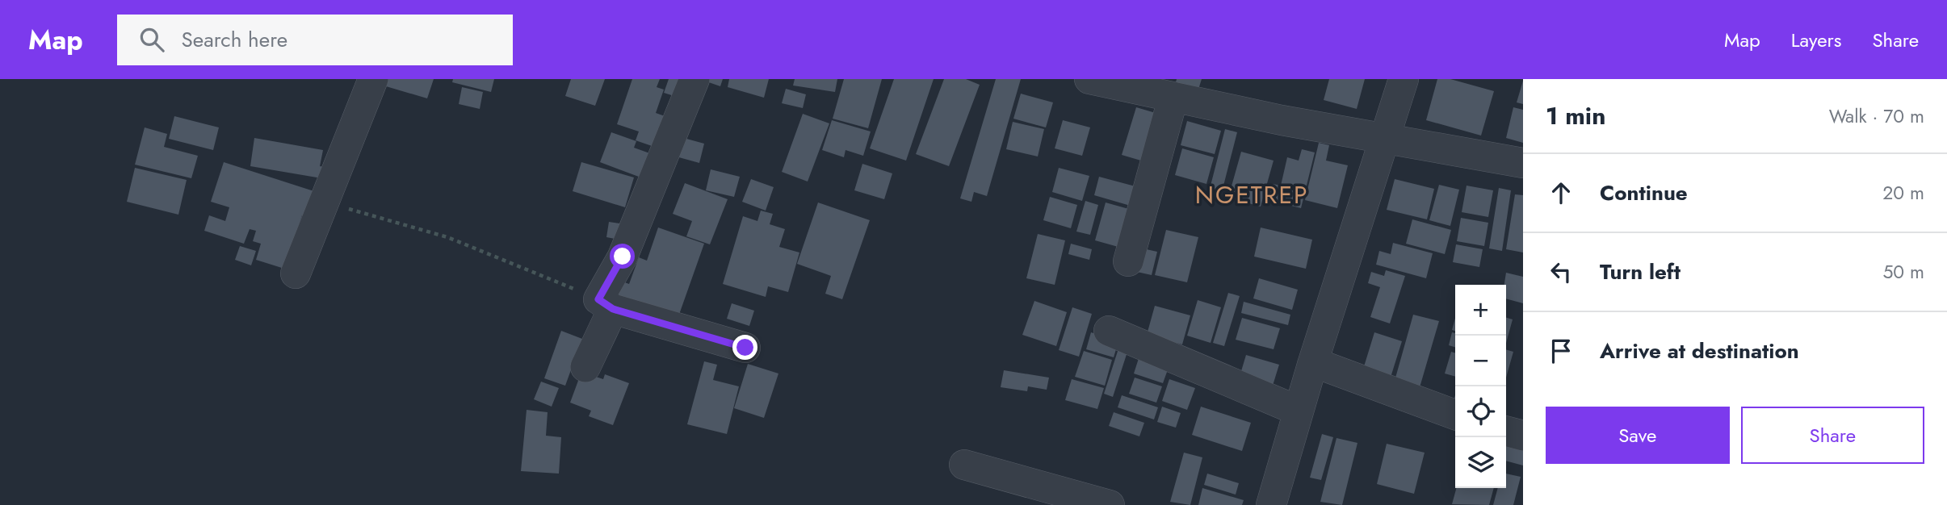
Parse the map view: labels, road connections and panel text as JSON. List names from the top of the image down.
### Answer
{
  "districts": ["NGETREP"],
  "page": {
    "header": "Map",
    "search": "Search here",
    "nav": ["Map", "Layers", "Share"],
    "heading": ["1 min", "Walk · 70 m"],
    "list": [
      ["Continue", "20 m"],
      ["Turn left", "50 m"],
      "Arrive at destination"
    ],
    "map_buttons": ["+", "−"],
    "buttons": ["Save", "Share"]
  }
}
